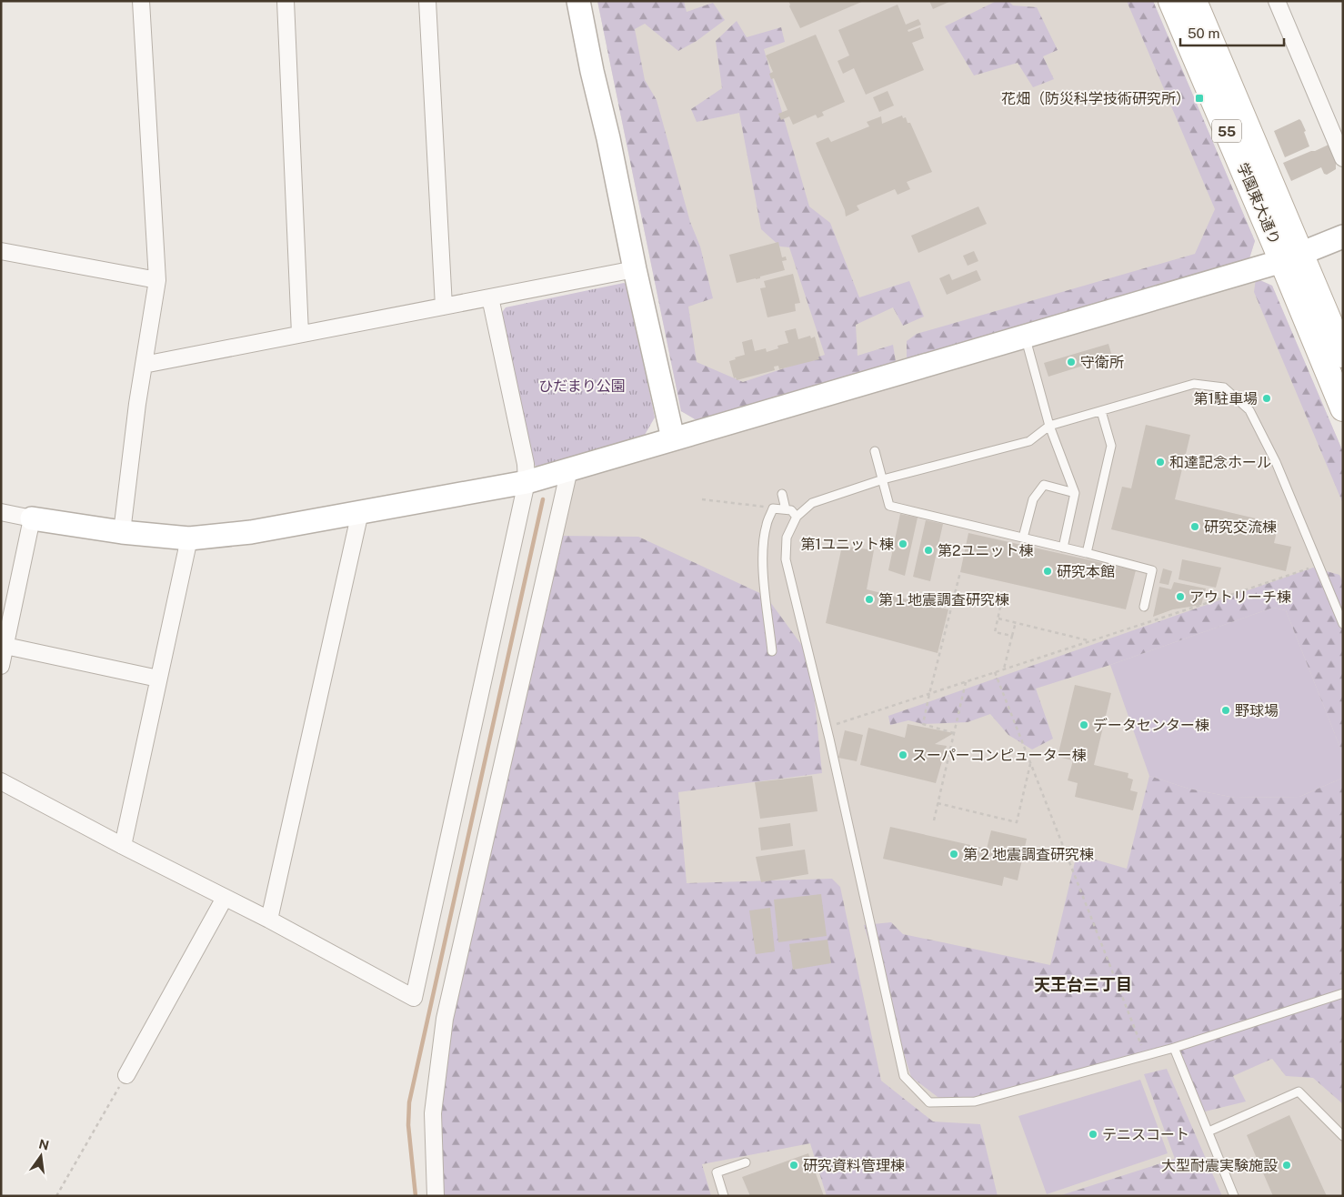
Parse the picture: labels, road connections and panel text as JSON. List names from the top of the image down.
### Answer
{
  "streets": {
    "main road": ["55", "学園東大通り"]
  },
  "districts": ["天王台三丁目"],
  "parks": ["ひだまり公園"],
  "places": {
    "transit": ["花畑（防災科学技術研究所）"],
    "other": [
      "守衛所",
      "第1駐車場",
      "和達記念ホール",
      "研究交流棟",
      "第1ユニット棟",
      "第2ユニット棟",
      "研究本館",
      "アウトリーチ棟",
      "第１地震調査研究棟",
      "野球場",
      "データセンター棟",
      "スーパーコンピューター棟",
      "第２地震調査研究棟",
      "テニスコート",
      "研究資料管理棟",
      "大型耐震実験施設"
    ]
  },
  "scale_bar": "50 m",
  "north": "top"
}
